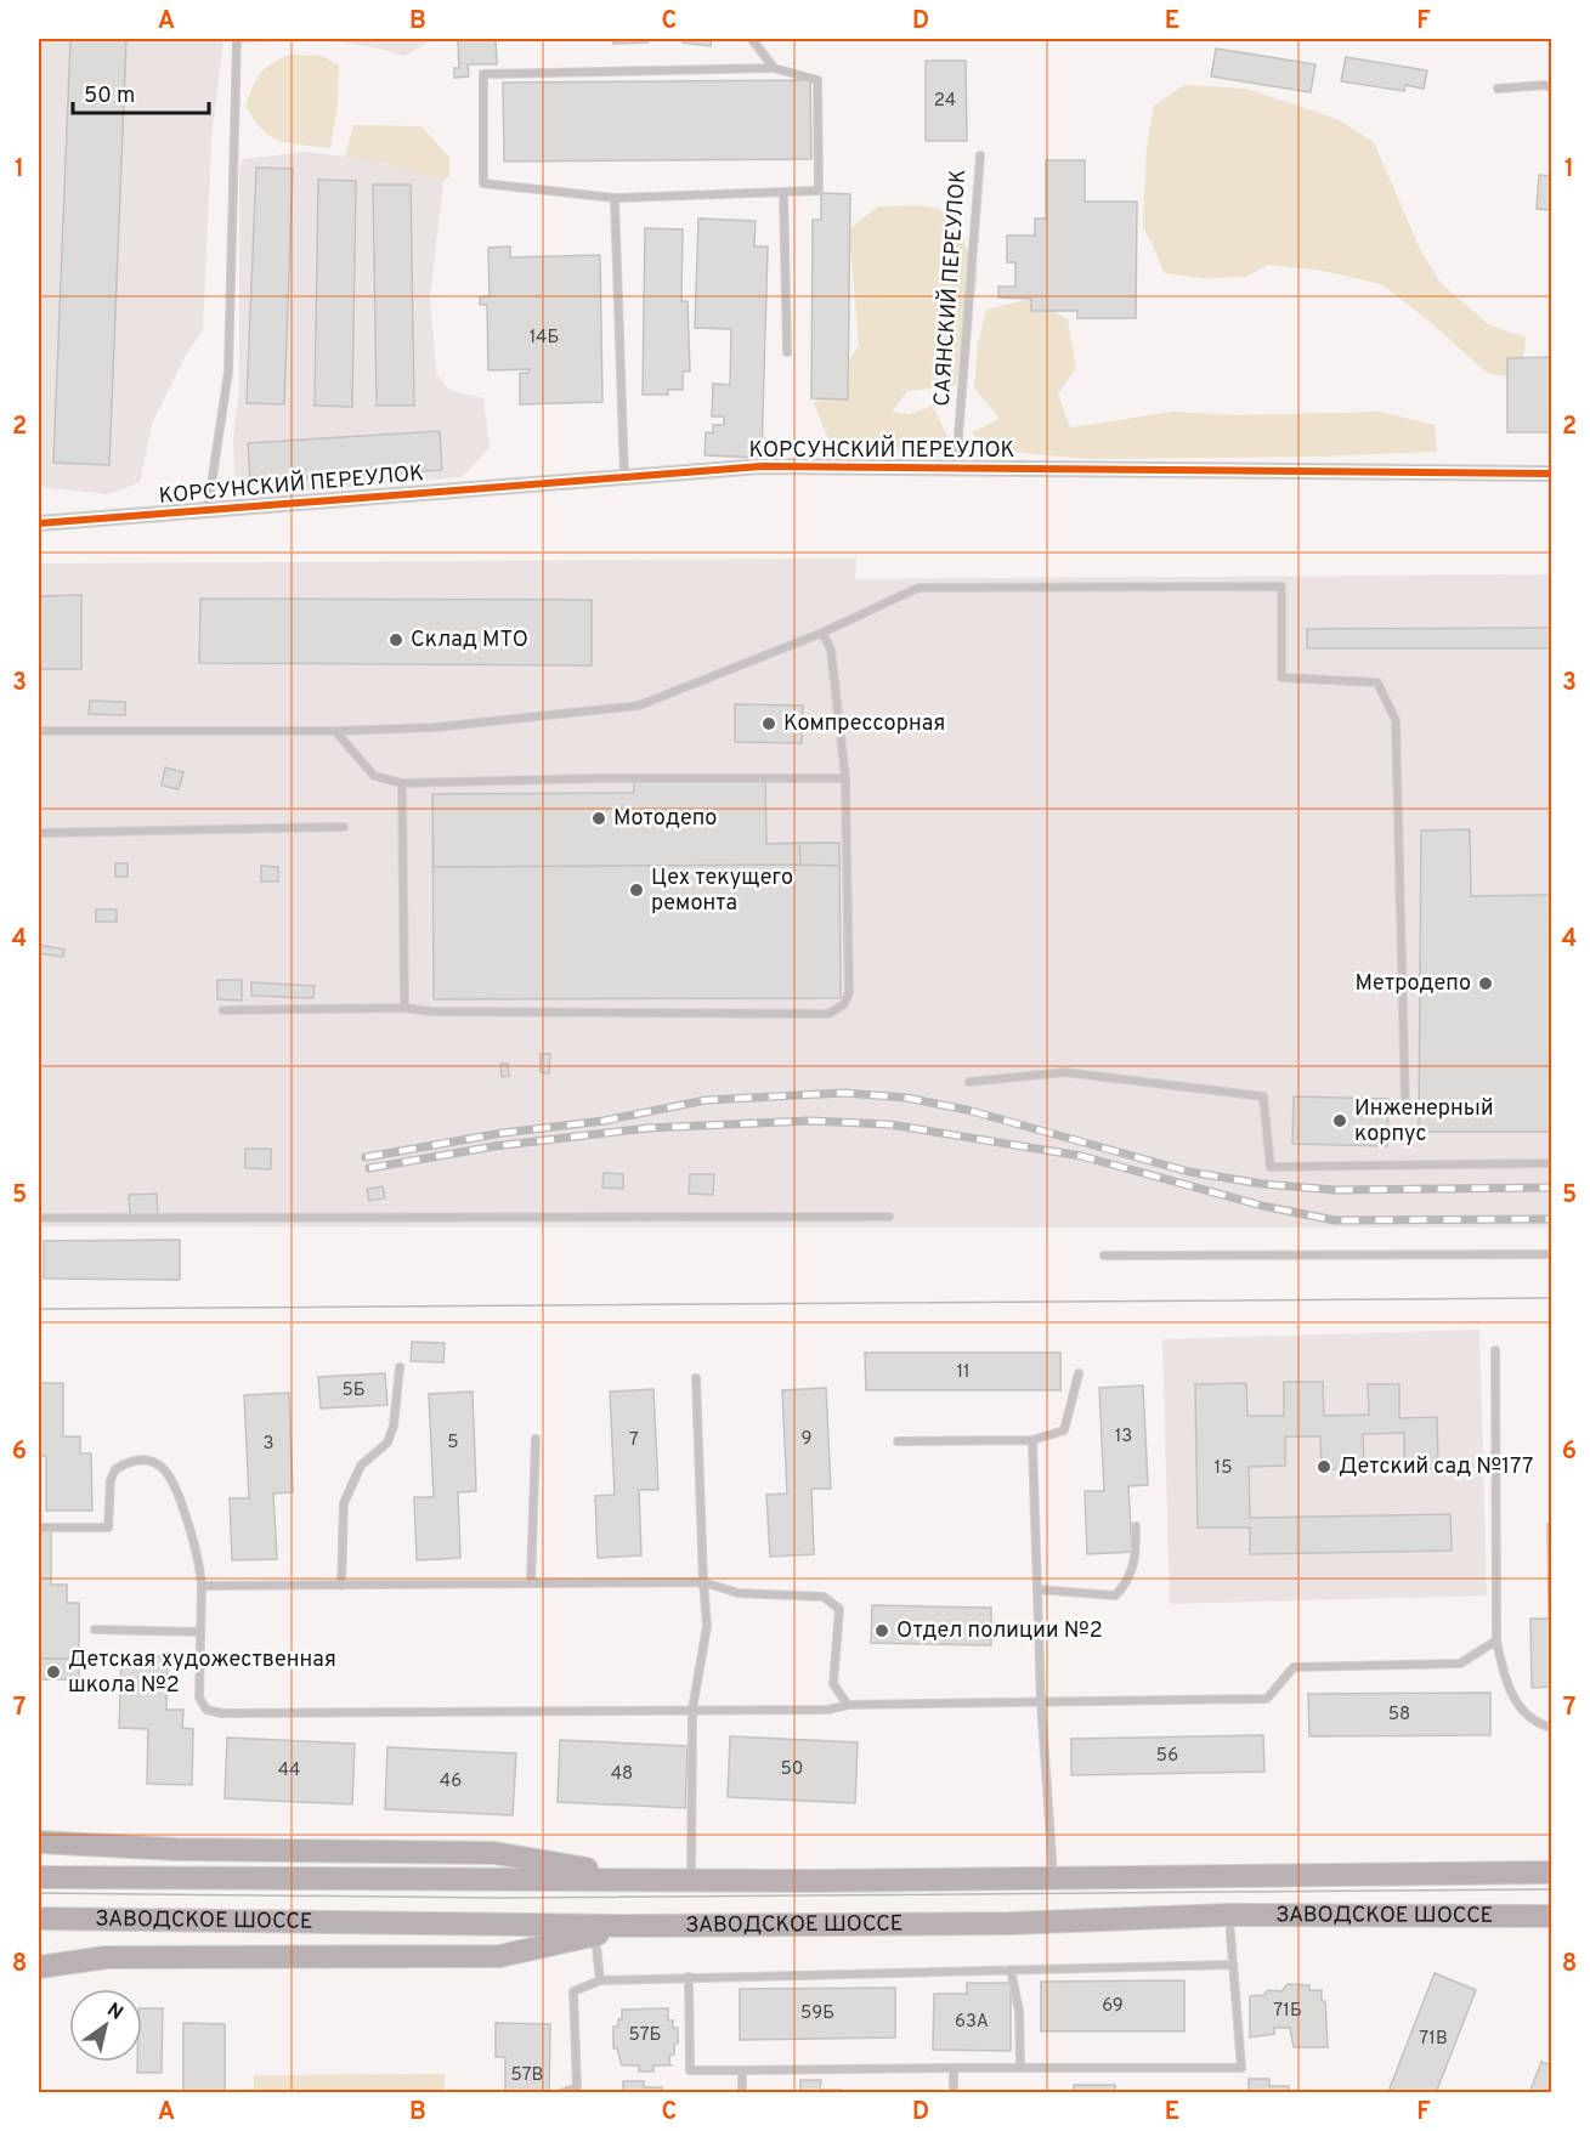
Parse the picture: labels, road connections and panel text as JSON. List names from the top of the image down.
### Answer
{
  "streets": {
    "main road": ["ЗАВОДСКОЕ ШОССЕ"],
    "street": ["КОРСУНСКИЙ ПЕРЕУЛОК"],
    "lane": ["САЯНСКИЙ ПЕРЕУЛОК"]
  },
  "crossings": [
    ["САЯНСКИЙ ПЕРЕУЛОК", "КОРСУНСКИЙ ПЕРЕУЛОК"]
  ],
  "places": [
    "Склад МТО",
    "Компрессорная",
    "Мотодепо",
    "Цех текущего ремонта",
    "Метродепо",
    "Инженерный корпус",
    "Детский сад №177",
    "Отдел полиции №2",
    "Детская художественная школа №2"
  ],
  "house_numbers": [
    "24",
    "14Б",
    "11",
    "5Б",
    "13",
    "9",
    "7",
    "5",
    "3",
    "15",
    "58",
    "56",
    "50",
    "44",
    "48",
    "46",
    "69",
    "71Б",
    "59Б",
    "63А",
    "57Б",
    "71В",
    "57В"
  ],
  "scale_bar": "50 m",
  "north": "top right",
  "grid": {
    "columns": [
      "A",
      "B",
      "C",
      "D",
      "E",
      "F"
    ],
    "rows": [
      "1",
      "2",
      "3",
      "4",
      "5",
      "6",
      "7",
      "8"
    ]
  }
}
